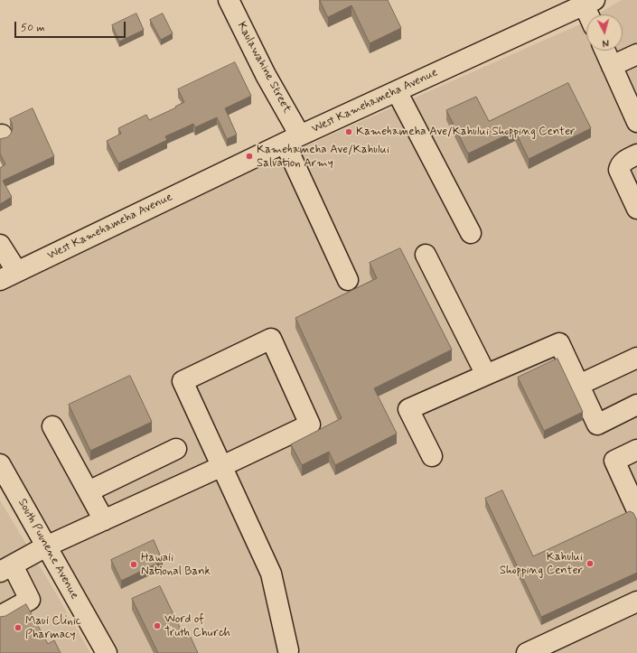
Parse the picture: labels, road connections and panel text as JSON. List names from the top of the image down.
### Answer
{
  "streets": {
    "street": ["Kaulawahine Street", "West Kamehameha Avenue", "South Puunene Avenue"]
  },
  "crossings": [
    ["Kaulawahine Street", "West Kamehameha Avenue"]
  ],
  "places": [
    "Kamehameha Ave/Kahului Shopping Center",
    "Kamehameha Ave/Kahului Salvation Army",
    "Kahului Shopping Center",
    "Hawaii National Bank",
    "Word of Truth Church",
    "Maui Clinic Pharmacy"
  ],
  "scale_bar": "50 m",
  "north": "bottom"
}
